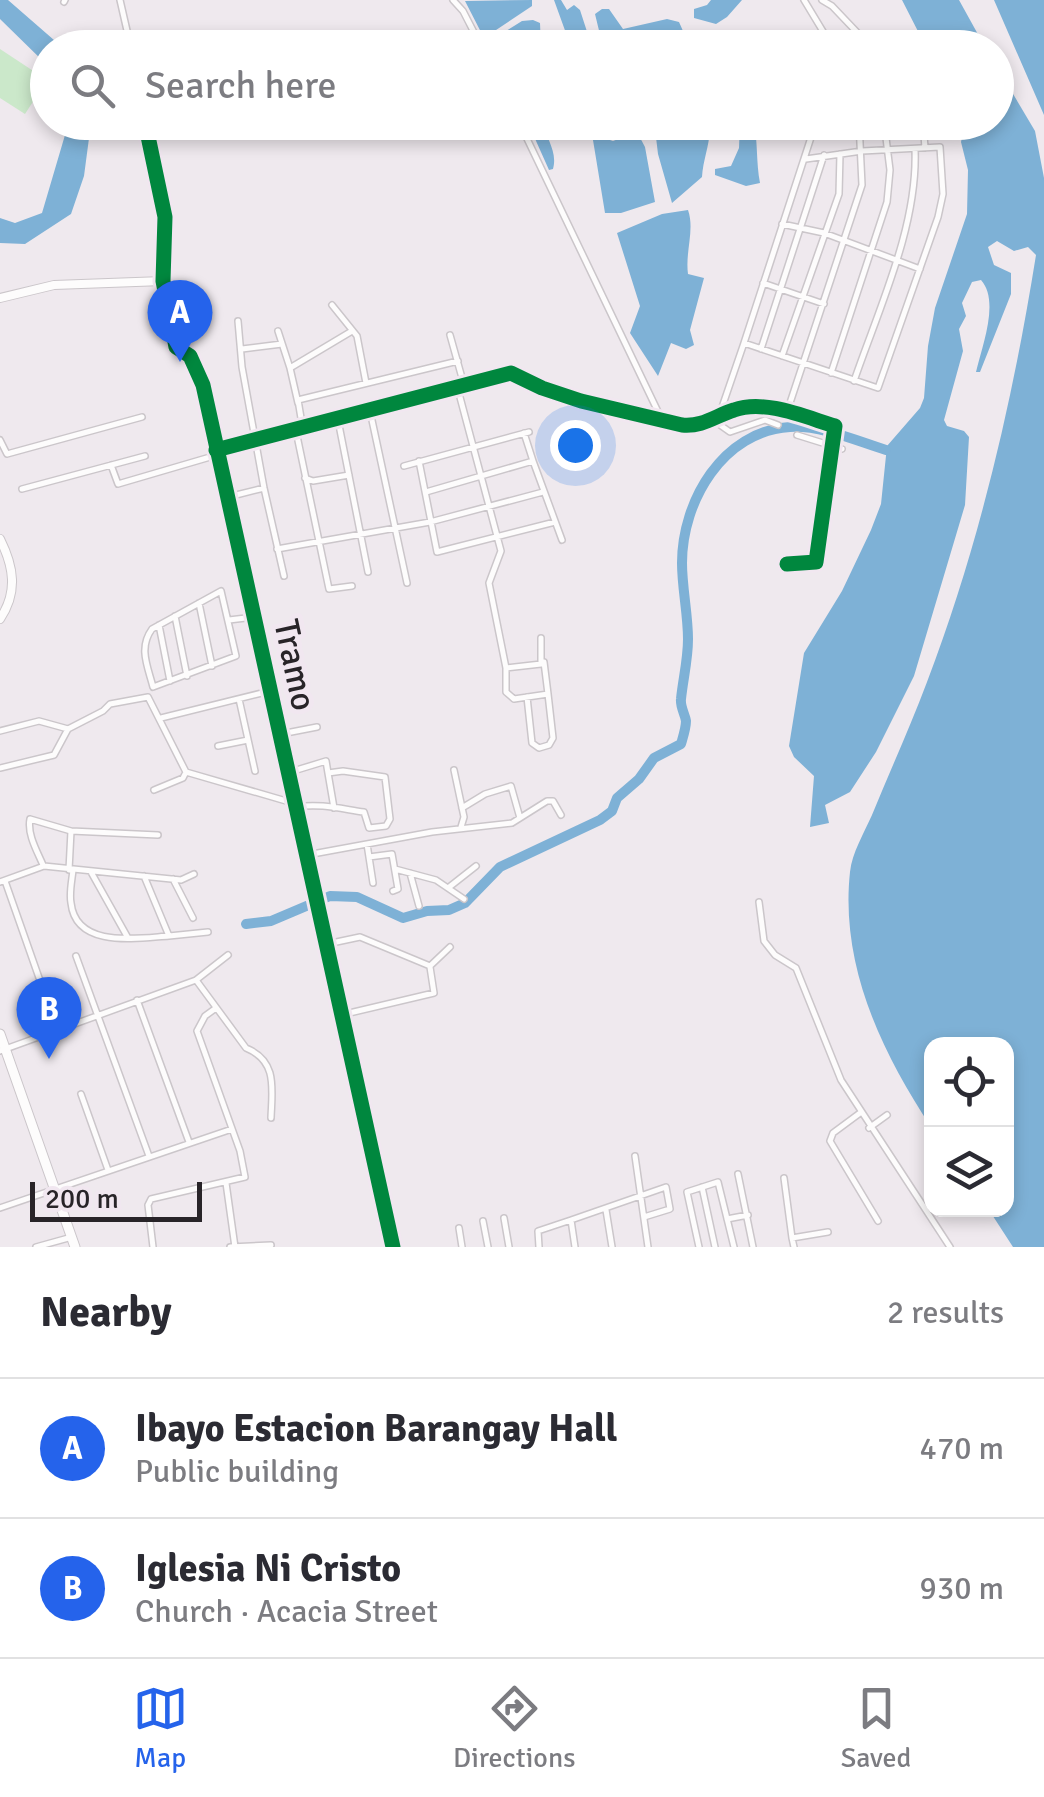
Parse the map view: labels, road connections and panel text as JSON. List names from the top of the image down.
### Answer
{
  "streets": {
    "street": ["Tramo"]
  },
  "scale_bar": "200 m",
  "page": {
    "search": "Search here",
    "pins": ["A", "B"],
    "scale": "200 m",
    "heading": ["Nearby", "2 results"],
    "list": [
      {
        "mark": "A",
        "name": "Ibayo Estacion Barangay Hall",
        "note": "Public building",
        "value": "470 m"
      },
      {
        "mark": "B",
        "name": "Iglesia Ni Cristo",
        "note": "Church · Acacia Street",
        "value": "930 m"
      }
    ],
    "nav": ["Map", "Directions", "Saved"]
  }
}
